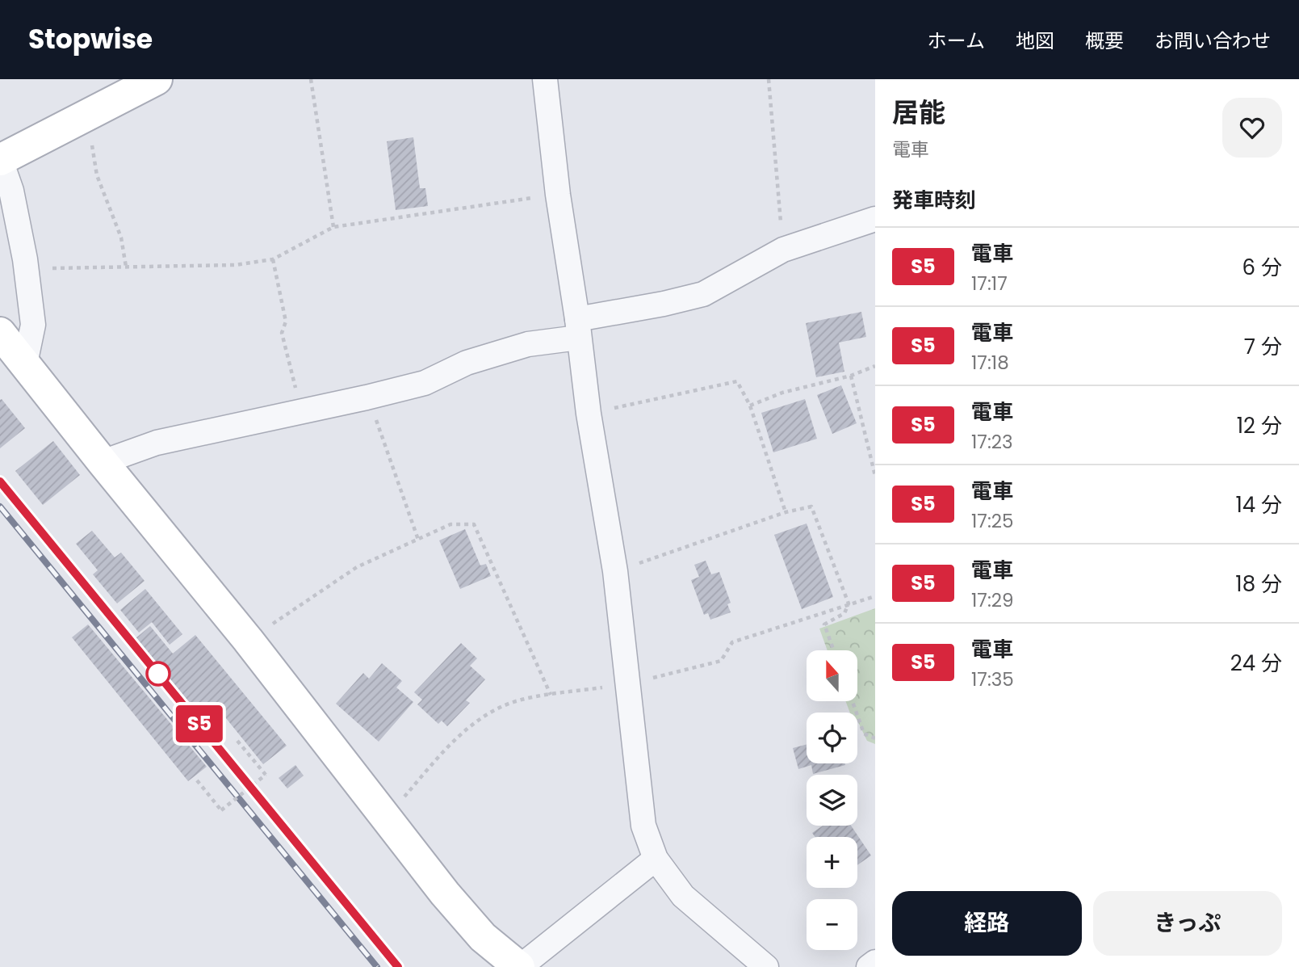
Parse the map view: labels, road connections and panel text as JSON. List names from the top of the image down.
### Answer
{
  "north": "top",
  "page": {
    "header": "Stopwise",
    "nav": [
      "ホーム",
      "地図",
      "概要",
      "お問い合わせ"
    ],
    "on_map": "S5",
    "heading": [
      ["居能", "電車"],
      "発車時刻"
    ],
    "list": [
      {
        "mark": "S5",
        "name": "電車",
        "note": "17:17",
        "value": "6 分"
      },
      {
        "mark": "S5",
        "name": "電車",
        "note": "17:18",
        "value": "7 分"
      },
      {
        "mark": "S5",
        "name": "電車",
        "note": "17:23",
        "value": "12 分"
      },
      {
        "mark": "S5",
        "name": "電車",
        "note": "17:25",
        "value": "14 分"
      },
      {
        "mark": "S5",
        "name": "電車",
        "note": "17:29",
        "value": "18 分"
      },
      {
        "mark": "S5",
        "name": "電車",
        "note": "17:35",
        "value": "24 分"
      }
    ],
    "map_buttons": ["+", "−"],
    "buttons": ["経路", "きっぷ"]
  }
}
